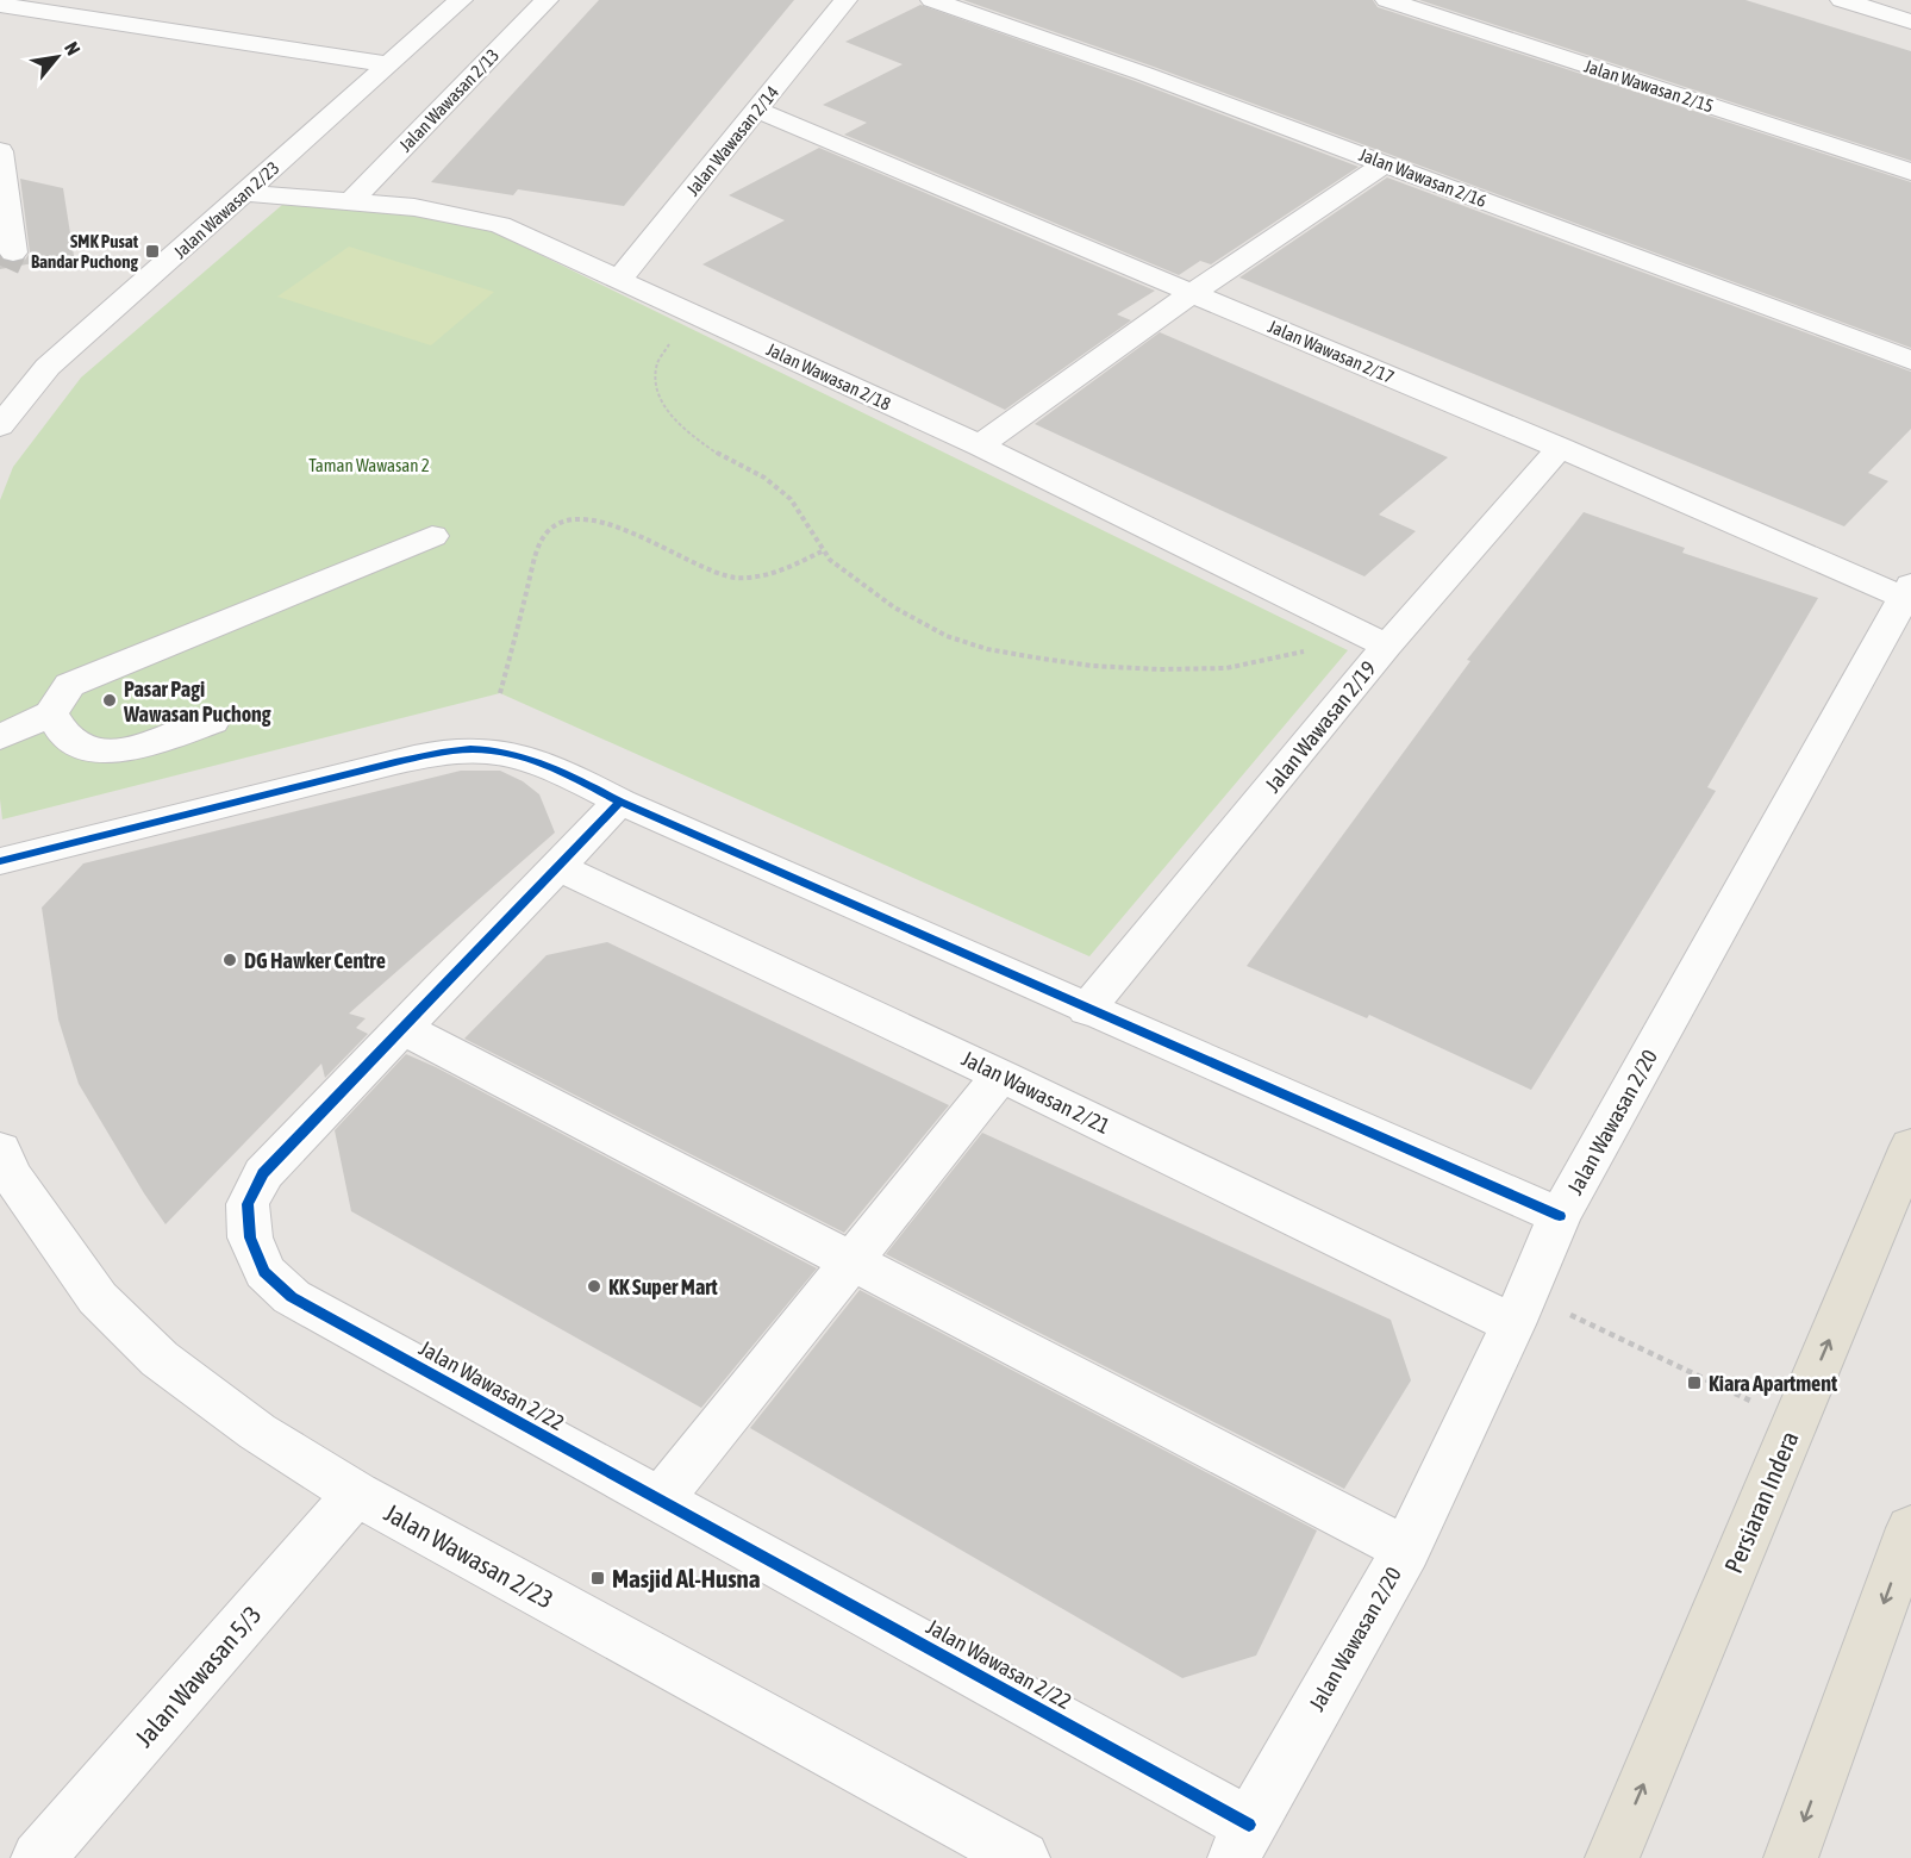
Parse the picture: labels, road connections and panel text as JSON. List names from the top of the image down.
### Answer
{
  "streets": {
    "main road": ["Persiaran Indera"],
    "street": [
      "Jalan Wawasan 2/15",
      "Jalan Wawasan 2/13",
      "Jalan Wawasan 2/14",
      "Jalan Wawasan 2/16",
      "Jalan Wawasan 2/23",
      "Jalan Wawasan 2/17",
      "Jalan Wawasan 2/18",
      "Jalan Wawasan 2/19",
      "Jalan Wawasan 2/21",
      "Jalan Wawasan 2/20",
      "Jalan Wawasan 2/22",
      "Jalan Wawasan 5/3"
    ]
  },
  "crossings": [
    ["Jalan Wawasan 2/13", "Jalan Wawasan 2/18"],
    ["Jalan Wawasan 2/14", "Jalan Wawasan 2/17"],
    ["Jalan Wawasan 2/14", "Jalan Wawasan 2/18"],
    ["Jalan Wawasan 2/23", "Jalan Wawasan 2/18"],
    ["Jalan Wawasan 2/23", "Jalan Wawasan 5/3"],
    ["Jalan Wawasan 2/17", "Jalan Wawasan 2/19"],
    ["Jalan Wawasan 2/17", "Jalan Wawasan 2/20"],
    ["Jalan Wawasan 2/18", "Jalan Wawasan 2/19"],
    ["Jalan Wawasan 2/21", "Jalan Wawasan 2/20"],
    ["Jalan Wawasan 2/21", "Jalan Wawasan 2/22"],
    ["Jalan Wawasan 2/20", "Jalan Wawasan 2/22"]
  ],
  "parks": ["Taman Wawasan 2"],
  "places": {
    "transit": ["SMK Pusat Bandar Puchong", "Kiara Apartment", "Masjid Al-Husna"],
    "other": ["Pasar Pagi Wawasan Puchong", "DG Hawker Centre", "KK Super Mart"]
  },
  "north": "top right"
}
